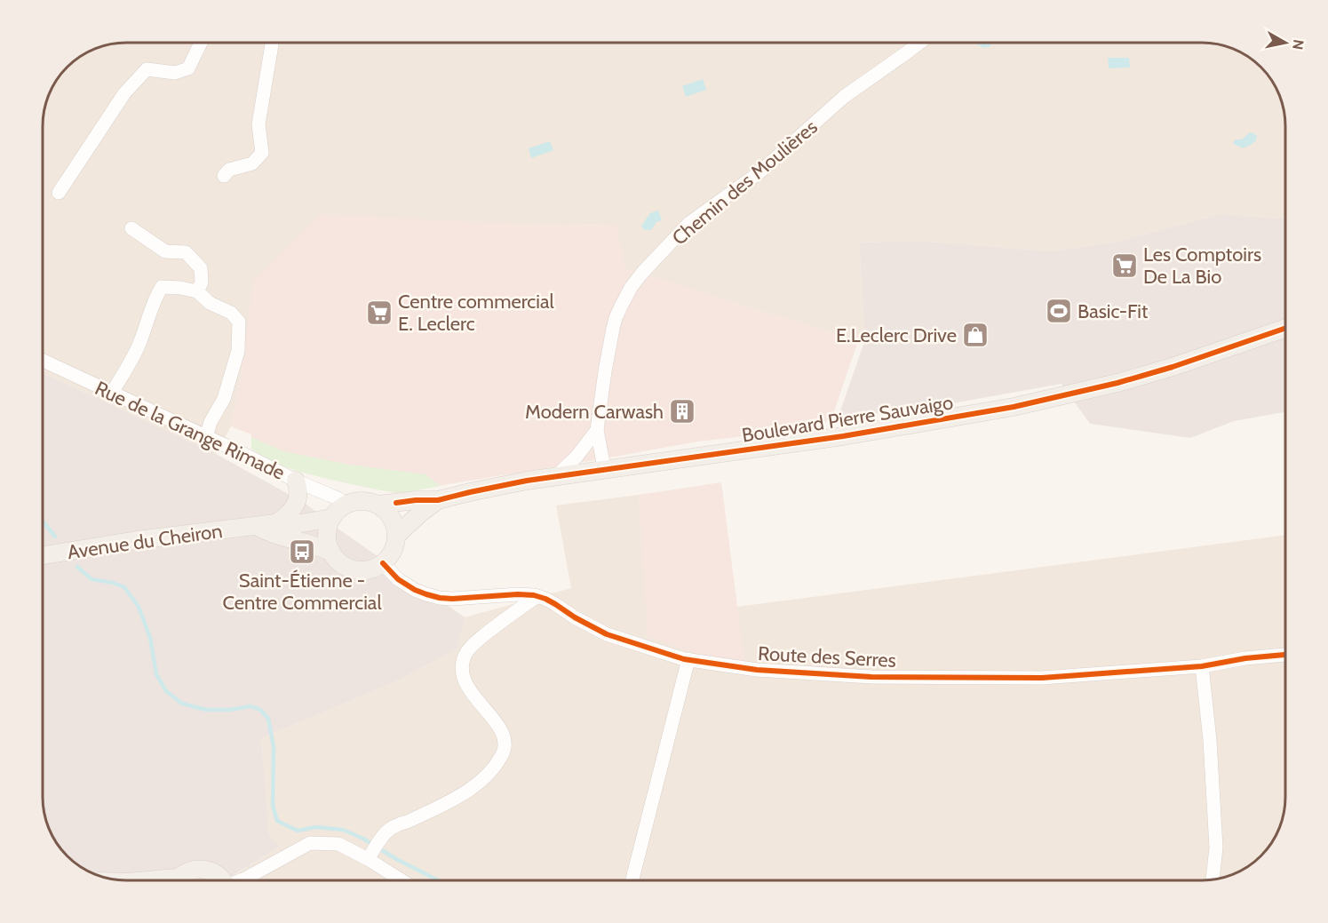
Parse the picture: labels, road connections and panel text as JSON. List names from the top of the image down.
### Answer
{
  "streets": {
    "main road": ["Boulevard Pierre Sauvaigo", "Avenue du Cheiron"],
    "street": ["Chemin des Moulières", "Rue de la Grange Rimade", "Route des Serres"]
  },
  "crossings": [
    ["Chemin des Moulières", "Boulevard Pierre Sauvaigo"],
    ["Boulevard Pierre Sauvaigo", "Rue de la Grange Rimade"],
    ["Boulevard Pierre Sauvaigo", "Avenue du Cheiron"],
    ["Boulevard Pierre Sauvaigo", "Route des Serres"],
    ["Rue de la Grange Rimade", "Avenue du Cheiron"],
    ["Rue de la Grange Rimade", "Route des Serres"],
    ["Avenue du Cheiron", "Route des Serres"]
  ],
  "places": {
    "supermarket": ["Les Comptoirs De La Bio", "Centre commercial E. Leclerc"],
    "sports": ["Basic-Fit"],
    "shop": ["E.Leclerc Drive"],
    "building": ["Modern Carwash"],
    "bus stop": ["Saint-Étienne - Centre Commercial"]
  },
  "north": "right"
}
